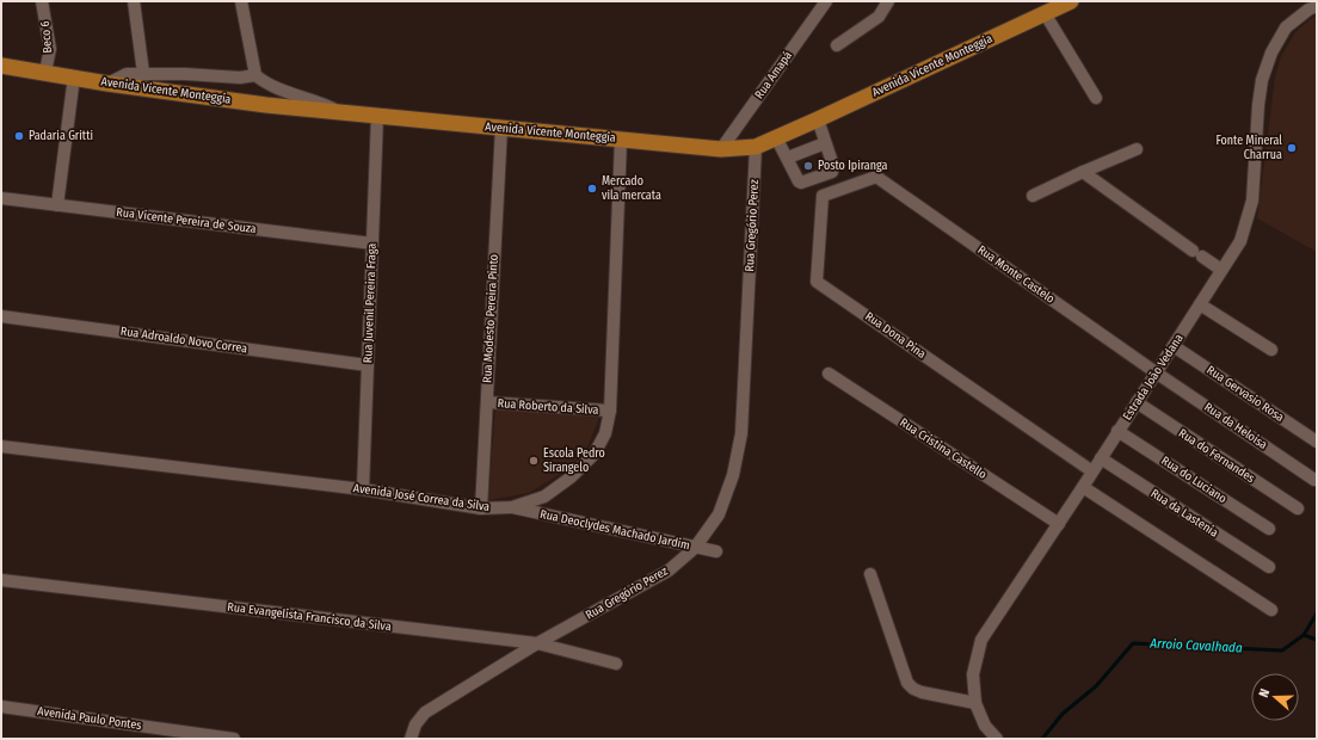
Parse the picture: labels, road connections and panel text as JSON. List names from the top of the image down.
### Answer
{
  "streets": {
    "main road": ["Avenida Vicente Monteggia"],
    "street": [
      "Beco 6",
      "Rua Amapá",
      "Rua Vicente Pereira de Souza",
      "Rua Gregório Perez",
      "Rua Monte Castelo",
      "Rua Juvenil Pereira Fraga",
      "Rua Modesto Pereira Pinto",
      "Rua Dona Pina",
      "Rua Adroaldo Novo Correa",
      "Estrada João Vedana",
      "Rua Gervasio Rosa",
      "Rua Roberto da Silva",
      "Rua da Heloisa",
      "Rua Cristina Castello",
      "Rua do Fernandes",
      "Rua do Luciano",
      "Avenida José Correa da Silva",
      "Rua da Lastenia",
      "Rua Deoclydes Machado Jardim",
      "Rua Evangelista Francisco da Silva",
      "Avenida Paulo Pontes"
    ]
  },
  "crossings": [
    ["Beco 6", "Avenida Vicente Monteggia"],
    ["Avenida Vicente Monteggia", "Rua Amapá"],
    ["Avenida Vicente Monteggia", "Rua Gregório Perez"],
    ["Avenida Vicente Monteggia", "Rua Juvenil Pereira Fraga"],
    ["Avenida Vicente Monteggia", "Rua Modesto Pereira Pinto"],
    ["Avenida Vicente Monteggia", "Avenida José Correa da Silva"],
    ["Rua Vicente Pereira de Souza", "Rua Juvenil Pereira Fraga"],
    ["Rua Gregório Perez", "Rua Deoclydes Machado Jardim"],
    ["Rua Gregório Perez", "Rua Evangelista Francisco da Silva"],
    ["Rua Monte Castelo", "Rua Dona Pina"],
    ["Rua Monte Castelo", "Estrada João Vedana"],
    ["Rua Monte Castelo", "Rua da Heloisa"],
    ["Rua Juvenil Pereira Fraga", "Rua Adroaldo Novo Correa"],
    ["Rua Juvenil Pereira Fraga", "Avenida José Correa da Silva"],
    ["Rua Modesto Pereira Pinto", "Rua Roberto da Silva"],
    ["Rua Modesto Pereira Pinto", "Avenida José Correa da Silva"],
    ["Rua Dona Pina", "Estrada João Vedana"],
    ["Estrada João Vedana", "Rua Gervasio Rosa"],
    ["Estrada João Vedana", "Rua da Heloisa"],
    ["Estrada João Vedana", "Rua Cristina Castello"],
    ["Estrada João Vedana", "Rua do Fernandes"],
    ["Estrada João Vedana", "Rua do Luciano"],
    ["Estrada João Vedana", "Rua da Lastenia"],
    ["Rua Roberto da Silva", "Avenida José Correa da Silva"],
    ["Avenida José Correa da Silva", "Rua Deoclydes Machado Jardim"]
  ],
  "water": ["Arroio Cavalhada"],
  "places": [
    "Padaria Gritti",
    "Fonte Mineral Charrua",
    "Posto Ipiranga",
    "Mercado vila mercata",
    "Escola Pedro Sirangelo"
  ],
  "north": "left"
}
